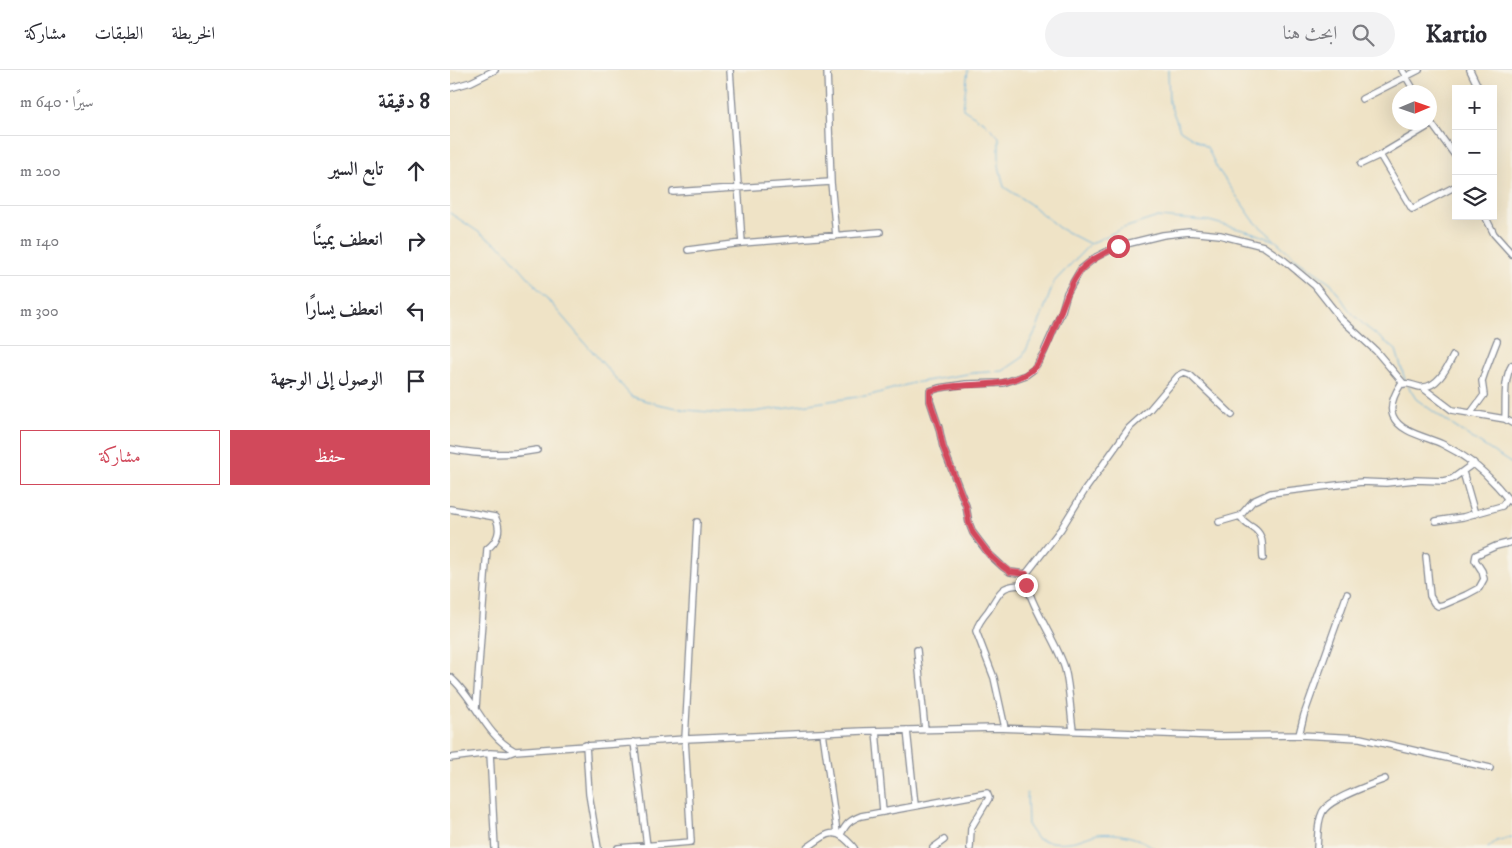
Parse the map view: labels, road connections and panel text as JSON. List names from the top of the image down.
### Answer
{
  "north": "right",
  "page": {
    "header": "Kartio",
    "search": "ابحث هنا",
    "nav": ["الخريطة", "الطبقات", "مشاركة"],
    "heading": ["8 دقيقة", "سيرًا · 640 m"],
    "map_buttons": ["+", "−"],
    "list": [
      ["تابع السير", "200 m"],
      ["انعطف يمينًا", "140 m"],
      ["انعطف يسارًا", "300 m"],
      "الوصول إلى الوجهة"
    ],
    "buttons": ["حفظ", "مشاركة"]
  }
}
